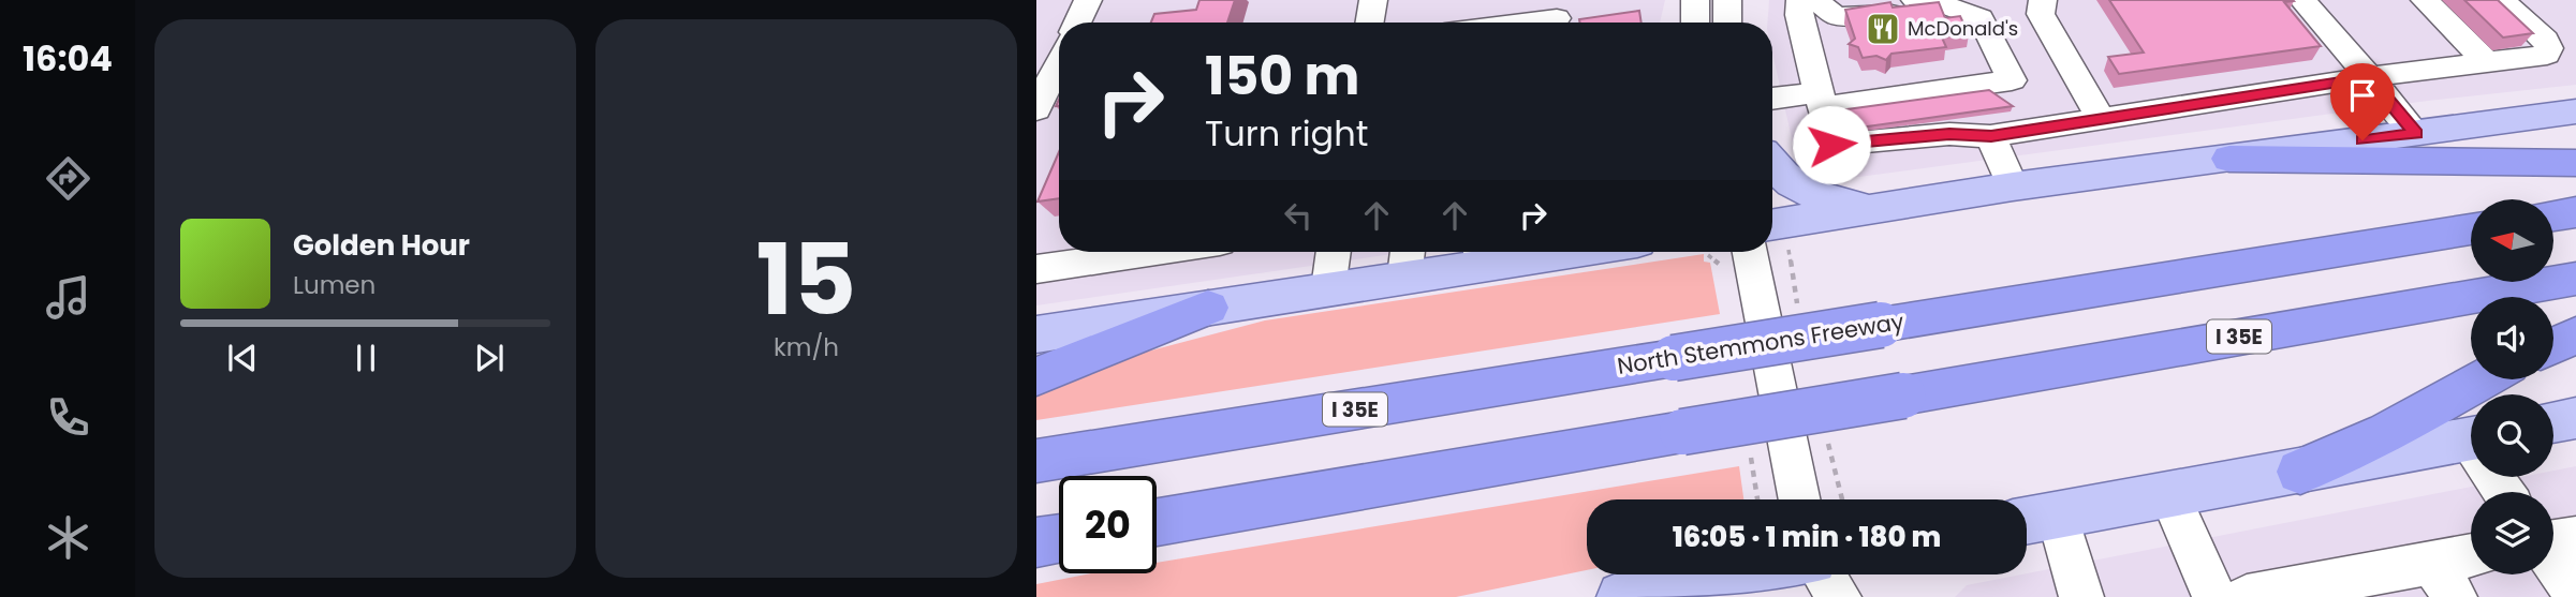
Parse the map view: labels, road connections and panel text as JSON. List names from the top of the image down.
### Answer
{
  "streets": {
    "highway": ["I 35E", "North Stemmons Freeway"]
  },
  "places": {
    "restaurant": ["McDonald's"]
  },
  "north": "left",
  "page": {
    "tabs": "16:04",
    "tile": ["15", "km/h"],
    "turn": ["150 m", "Turn right"],
    "song": ["Golden Hour", "Lumen"],
    "limit": "20",
    "trip": "16:05 · 1 min · 180 m"
  }
}
